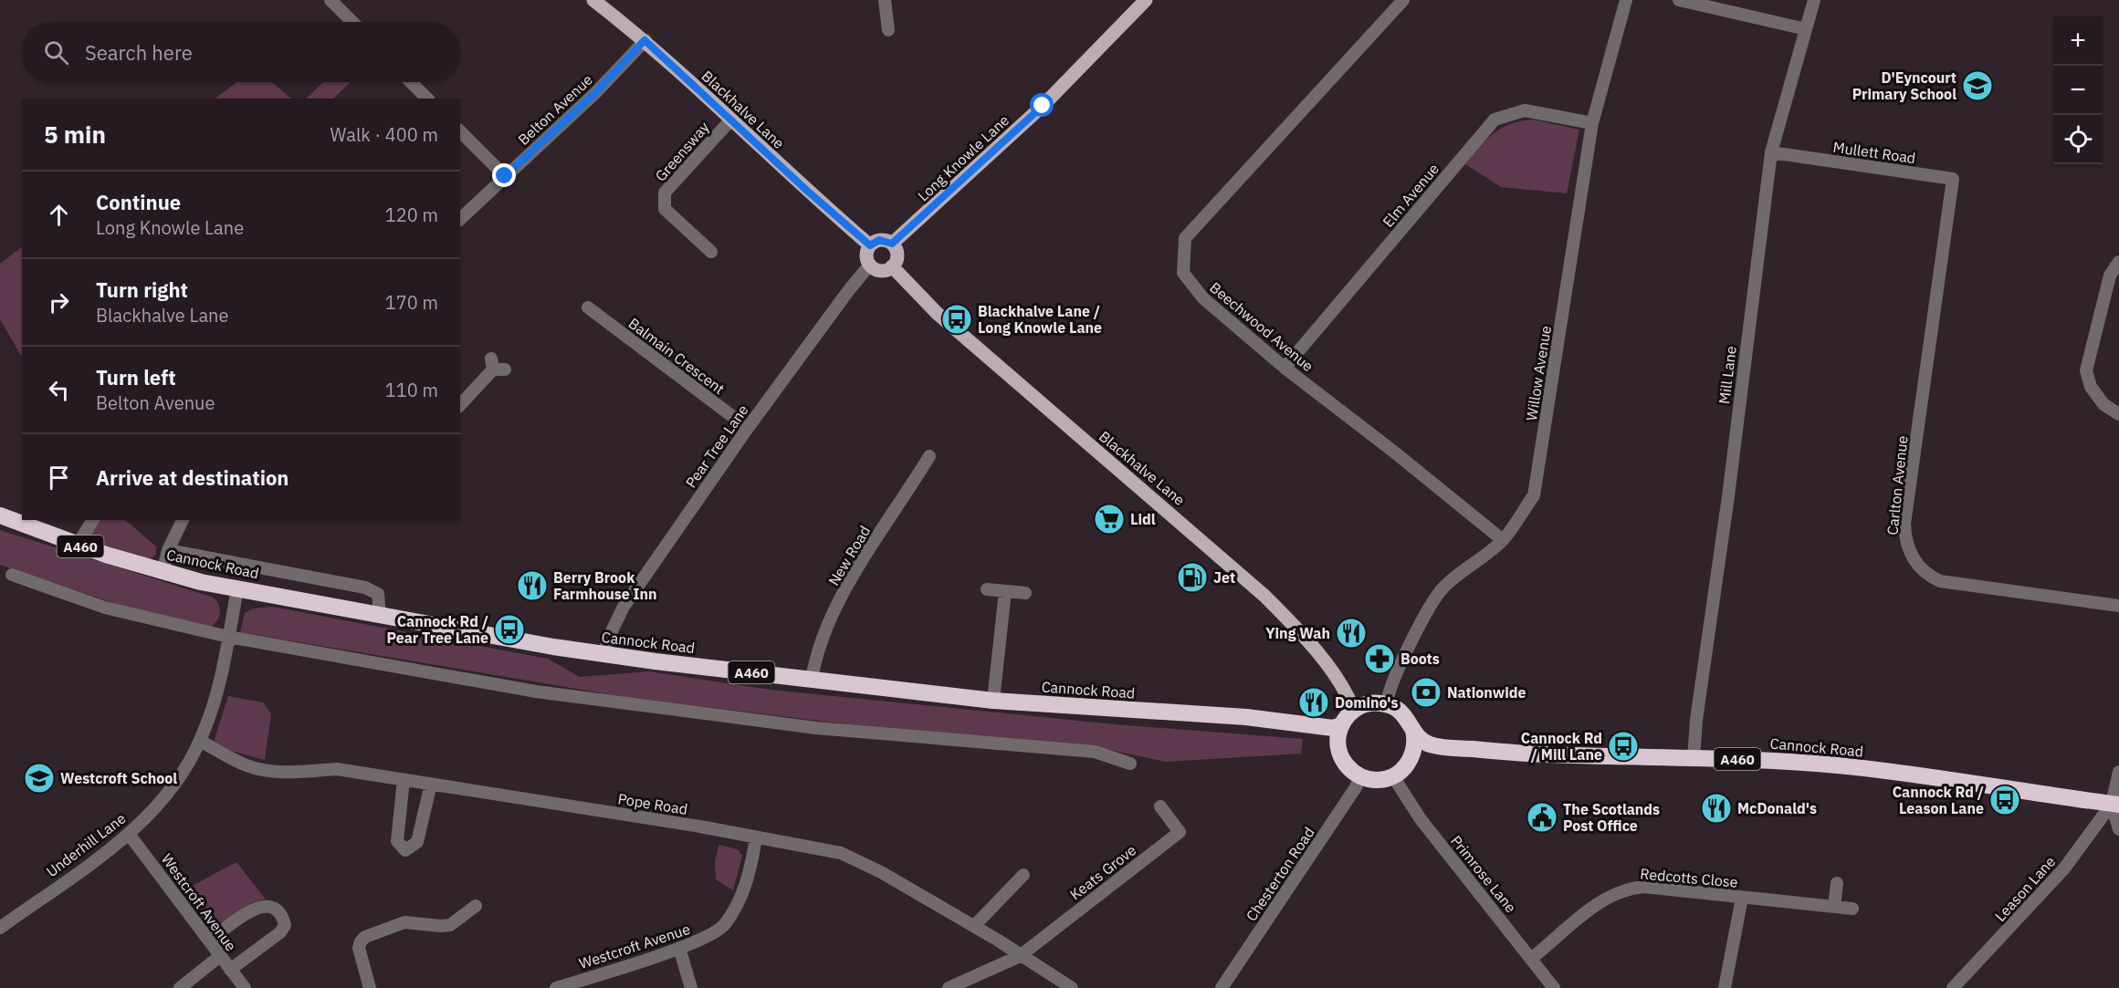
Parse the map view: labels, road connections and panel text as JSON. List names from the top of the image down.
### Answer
{
  "streets": {
    "highway": ["A460", "Cannock Road"],
    "main road": ["Blackhalve Lane", "Long Knowle Lane"],
    "street": [
      "Belton Avenue",
      "Greensway",
      "Mullett Road",
      "Elm Avenue",
      "Beechwood Avenue",
      "Balmain Crescent",
      "Willow Avenue",
      "Mill Lane",
      "Pear Tree Lane",
      "Carlton Avenue",
      "New Road",
      "Pope Road",
      "Underhill Lane",
      "Keats Grove",
      "Chesterton Road",
      "Primrose Lane",
      "Redcotts Close",
      "Leason Lane",
      "Westcroft Avenue"
    ]
  },
  "crossings": [
    ["Belton Avenue", "Blackhalve Lane"],
    ["Blackhalve Lane", "Greensway"],
    ["Blackhalve Lane", "Long Knowle Lane"],
    ["Blackhalve Lane", "Willow Avenue"],
    ["Blackhalve Lane", "Pear Tree Lane"],
    ["Blackhalve Lane", "A460"],
    ["Blackhalve Lane", "Cannock Road"],
    ["Blackhalve Lane", "Chesterton Road"],
    ["Blackhalve Lane", "Primrose Lane"],
    ["Mullett Road", "Mill Lane"],
    ["Mullett Road", "Carlton Avenue"],
    ["Long Knowle Lane", "Pear Tree Lane"],
    ["Elm Avenue", "Beechwood Avenue"],
    ["Elm Avenue", "Willow Avenue"],
    ["Beechwood Avenue", "Willow Avenue"],
    ["Balmain Crescent", "Pear Tree Lane"],
    ["Willow Avenue", "A460"],
    ["Willow Avenue", "Cannock Road"],
    ["Willow Avenue", "Chesterton Road"],
    ["Willow Avenue", "Primrose Lane"],
    ["Mill Lane", "Cannock Road"],
    ["Pear Tree Lane", "Cannock Road"],
    ["A460", "Cannock Road"],
    ["A460", "Chesterton Road"],
    ["A460", "Primrose Lane"],
    ["New Road", "Cannock Road"],
    ["Cannock Road", "Underhill Lane"],
    ["Cannock Road", "Chesterton Road"],
    ["Cannock Road", "Primrose Lane"],
    ["Cannock Road", "Leason Lane"],
    ["Pope Road", "Underhill Lane"],
    ["Pope Road", "Keats Grove"],
    ["Pope Road", "Westcroft Avenue"],
    ["Underhill Lane", "Westcroft Avenue"],
    ["Chesterton Road", "Primrose Lane"],
    ["Primrose Lane", "Redcotts Close"]
  ],
  "places": {
    "school or university": ["D'Eyncourt Primary School", "Westcroft School"],
    "bus stop": [
      "Blackhalve Lane / Long Knowle Lane",
      "Cannock Rd / Pear Tree Lane",
      "Cannock Rd / Mill Lane",
      "Cannock Rd / Leason Lane"
    ],
    "supermarket": ["Lidl"],
    "fuel station": ["Jet"],
    "restaurant": [
      "Berry Brook Farmhouse Inn",
      "Ying Wah",
      "Domino's",
      "McDonald's"
    ],
    "pharmacy": ["Boots"],
    "bank": ["Nationwide"],
    "public building": ["The Scotlands Post Office"]
  },
  "page": {
    "map_buttons": ["+", "−"],
    "search": "Search here",
    "heading": ["5 min", "Walk · 400 m"],
    "list": [
      ["Continue", "Long Knowle Lane", "120 m"],
      ["Turn right", "Blackhalve Lane", "170 m"],
      ["Turn left", "Belton Avenue", "110 m"],
      "Arrive at destination"
    ]
  }
}
